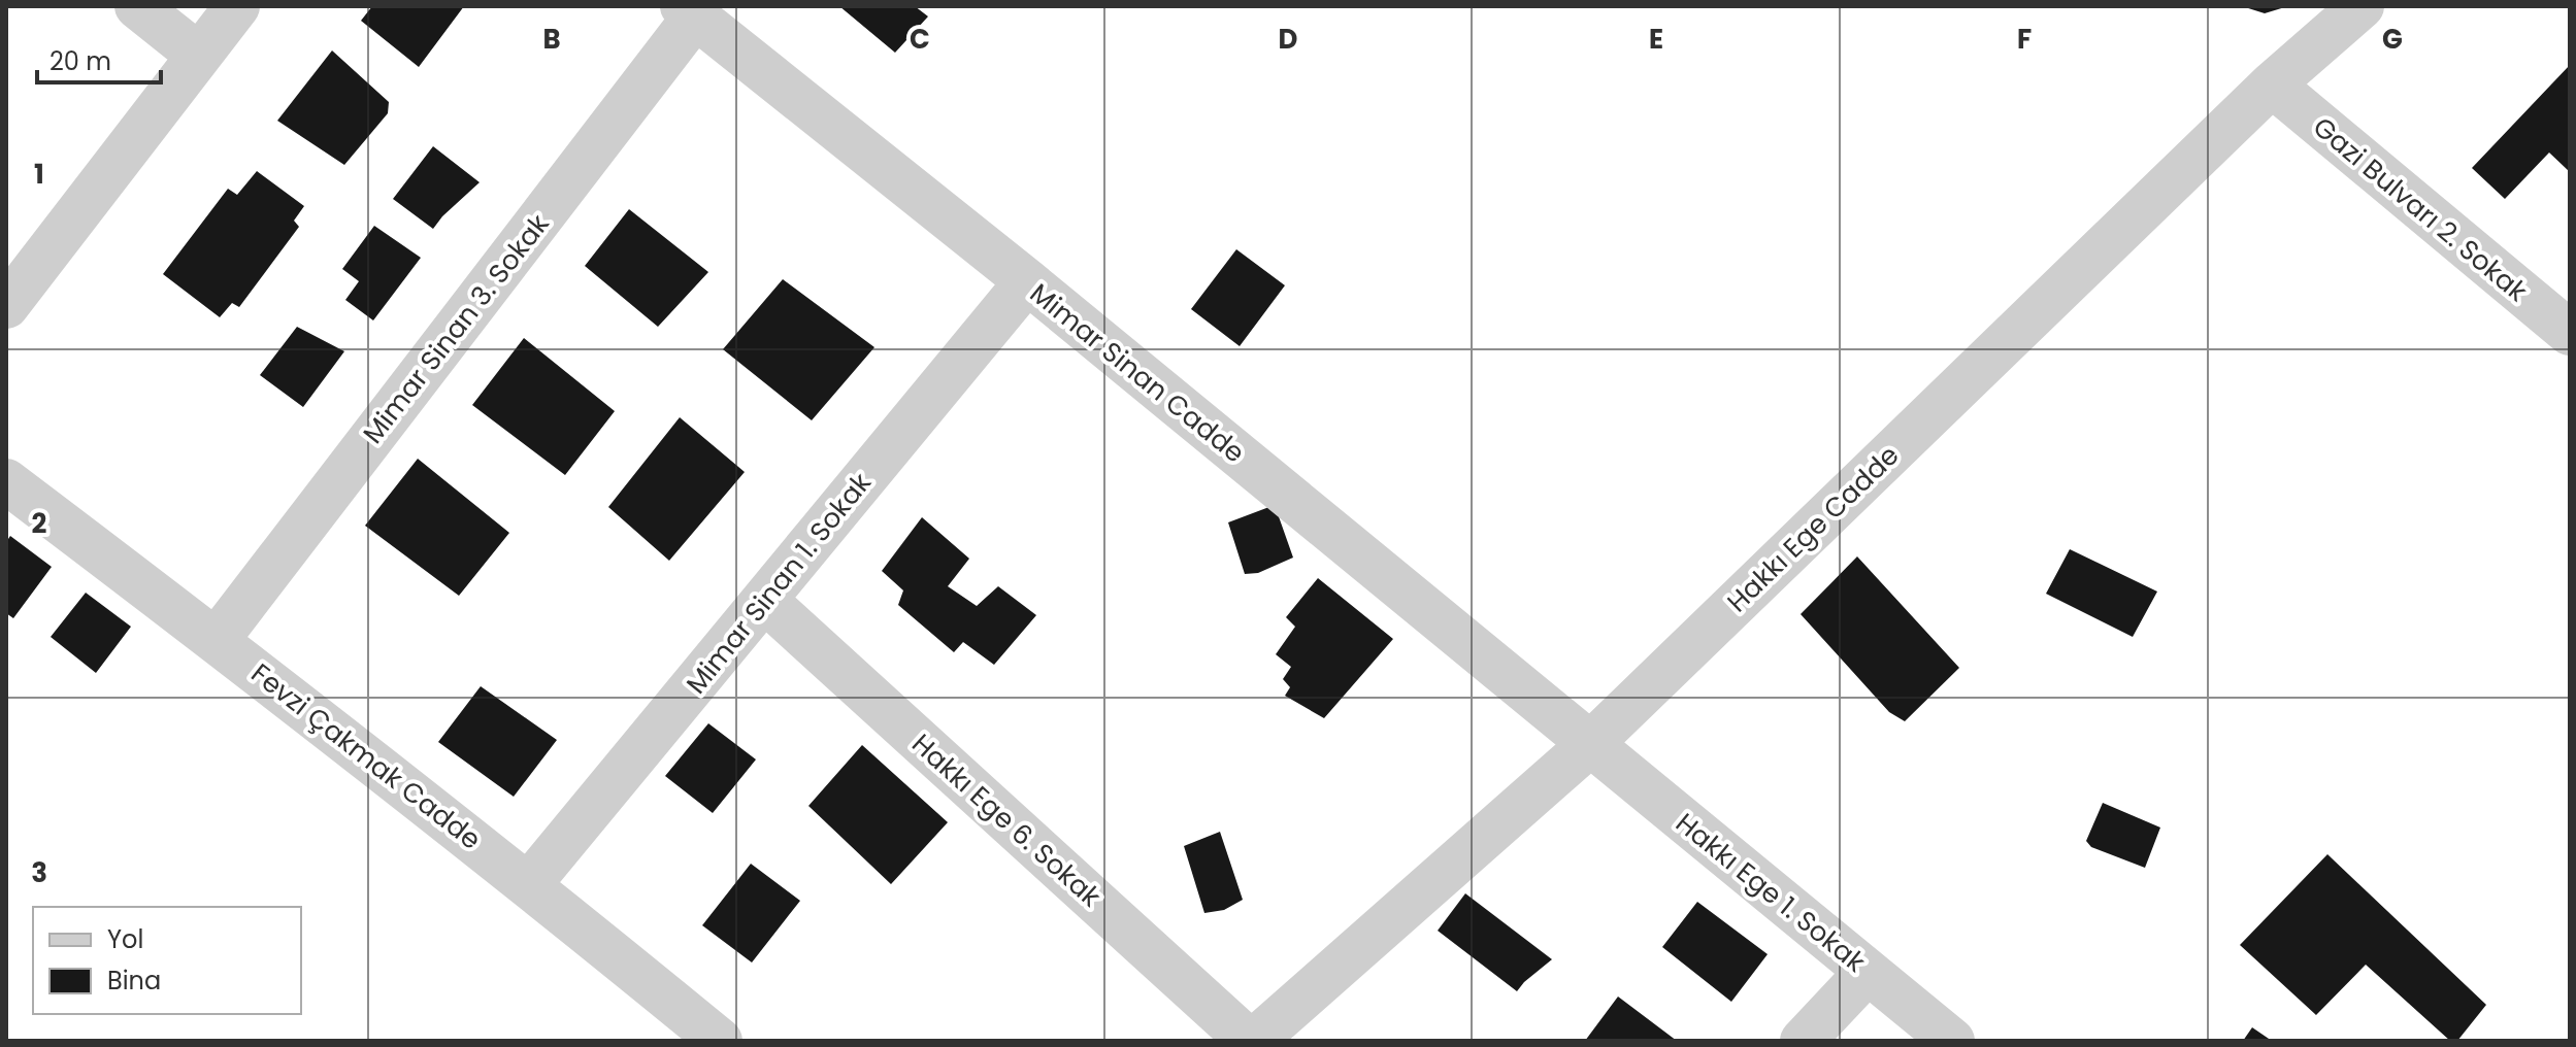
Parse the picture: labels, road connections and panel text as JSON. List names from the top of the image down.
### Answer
{
  "streets": {
    "street": [
      "Gazi Bulvarı 2. Sokak",
      "Mimar Sinan 3. Sokak",
      "Mimar Sinan Cadde",
      "Hakkı Ege Cadde",
      "Mimar Sinan 1. Sokak",
      "Fevzi Çakmak Cadde",
      "Hakkı Ege 6. Sokak",
      "Hakkı Ege 1. Sokak"
    ]
  },
  "crossings": [
    ["Gazi Bulvarı 2. Sokak", "Hakkı Ege Cadde"],
    ["Mimar Sinan 3. Sokak", "Mimar Sinan Cadde"],
    ["Mimar Sinan 3. Sokak", "Fevzi Çakmak Cadde"],
    ["Mimar Sinan Cadde", "Hakkı Ege Cadde"],
    ["Mimar Sinan Cadde", "Mimar Sinan 1. Sokak"],
    ["Mimar Sinan Cadde", "Hakkı Ege 1. Sokak"],
    ["Hakkı Ege Cadde", "Hakkı Ege 6. Sokak"],
    ["Hakkı Ege Cadde", "Hakkı Ege 1. Sokak"],
    ["Mimar Sinan 1. Sokak", "Fevzi Çakmak Cadde"],
    ["Mimar Sinan 1. Sokak", "Hakkı Ege 6. Sokak"]
  ],
  "legend": ["Yol", "Bina"],
  "scale_bar": "20 m",
  "grid": {
    "columns": [
      "B",
      "C",
      "D",
      "E",
      "F",
      "G"
    ],
    "rows": ["1", "2", "3"]
  }
}
